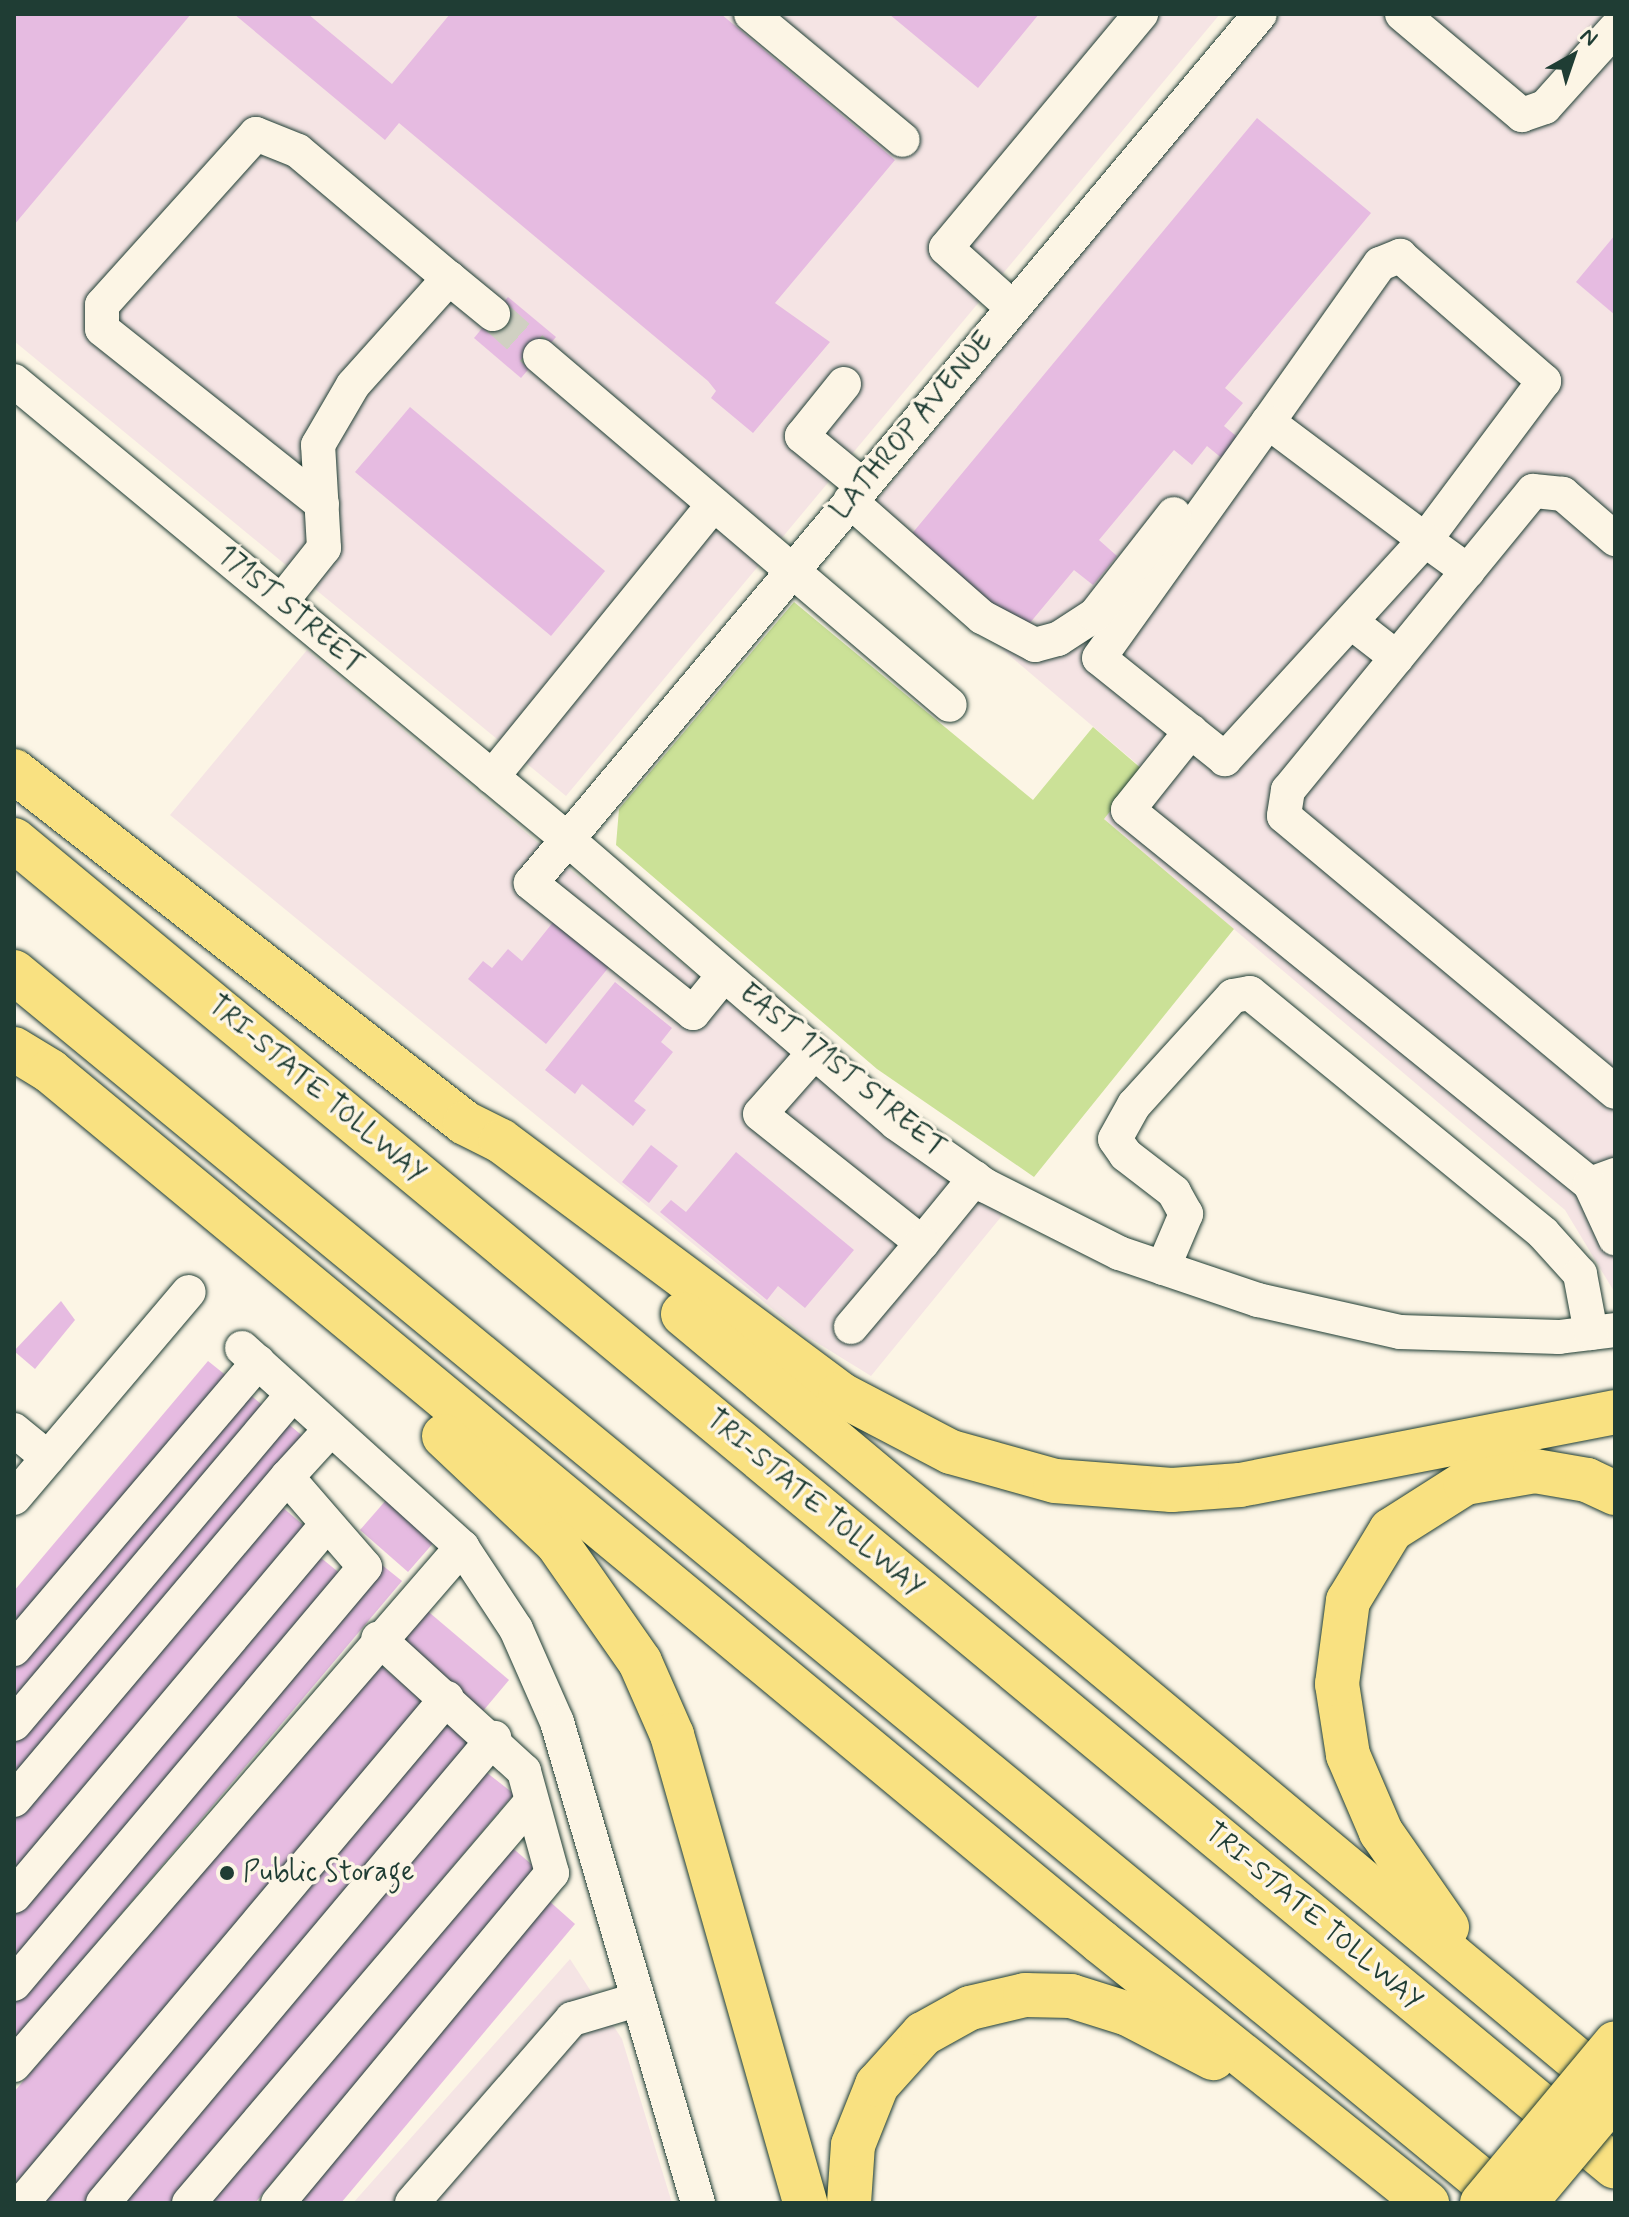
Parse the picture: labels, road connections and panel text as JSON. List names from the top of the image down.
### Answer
{
  "streets": {
    "highway": ["TRI-STATE TOLLWAY"],
    "street": ["LATHROP AVENUE", "171ST STREET", "EAST 171ST STREET"]
  },
  "crossings": [
    ["LATHROP AVENUE", "171ST STREET"],
    ["LATHROP AVENUE", "EAST 171ST STREET"],
    ["171ST STREET", "EAST 171ST STREET"]
  ],
  "places": ["Public Storage"],
  "north": "top right"
}
